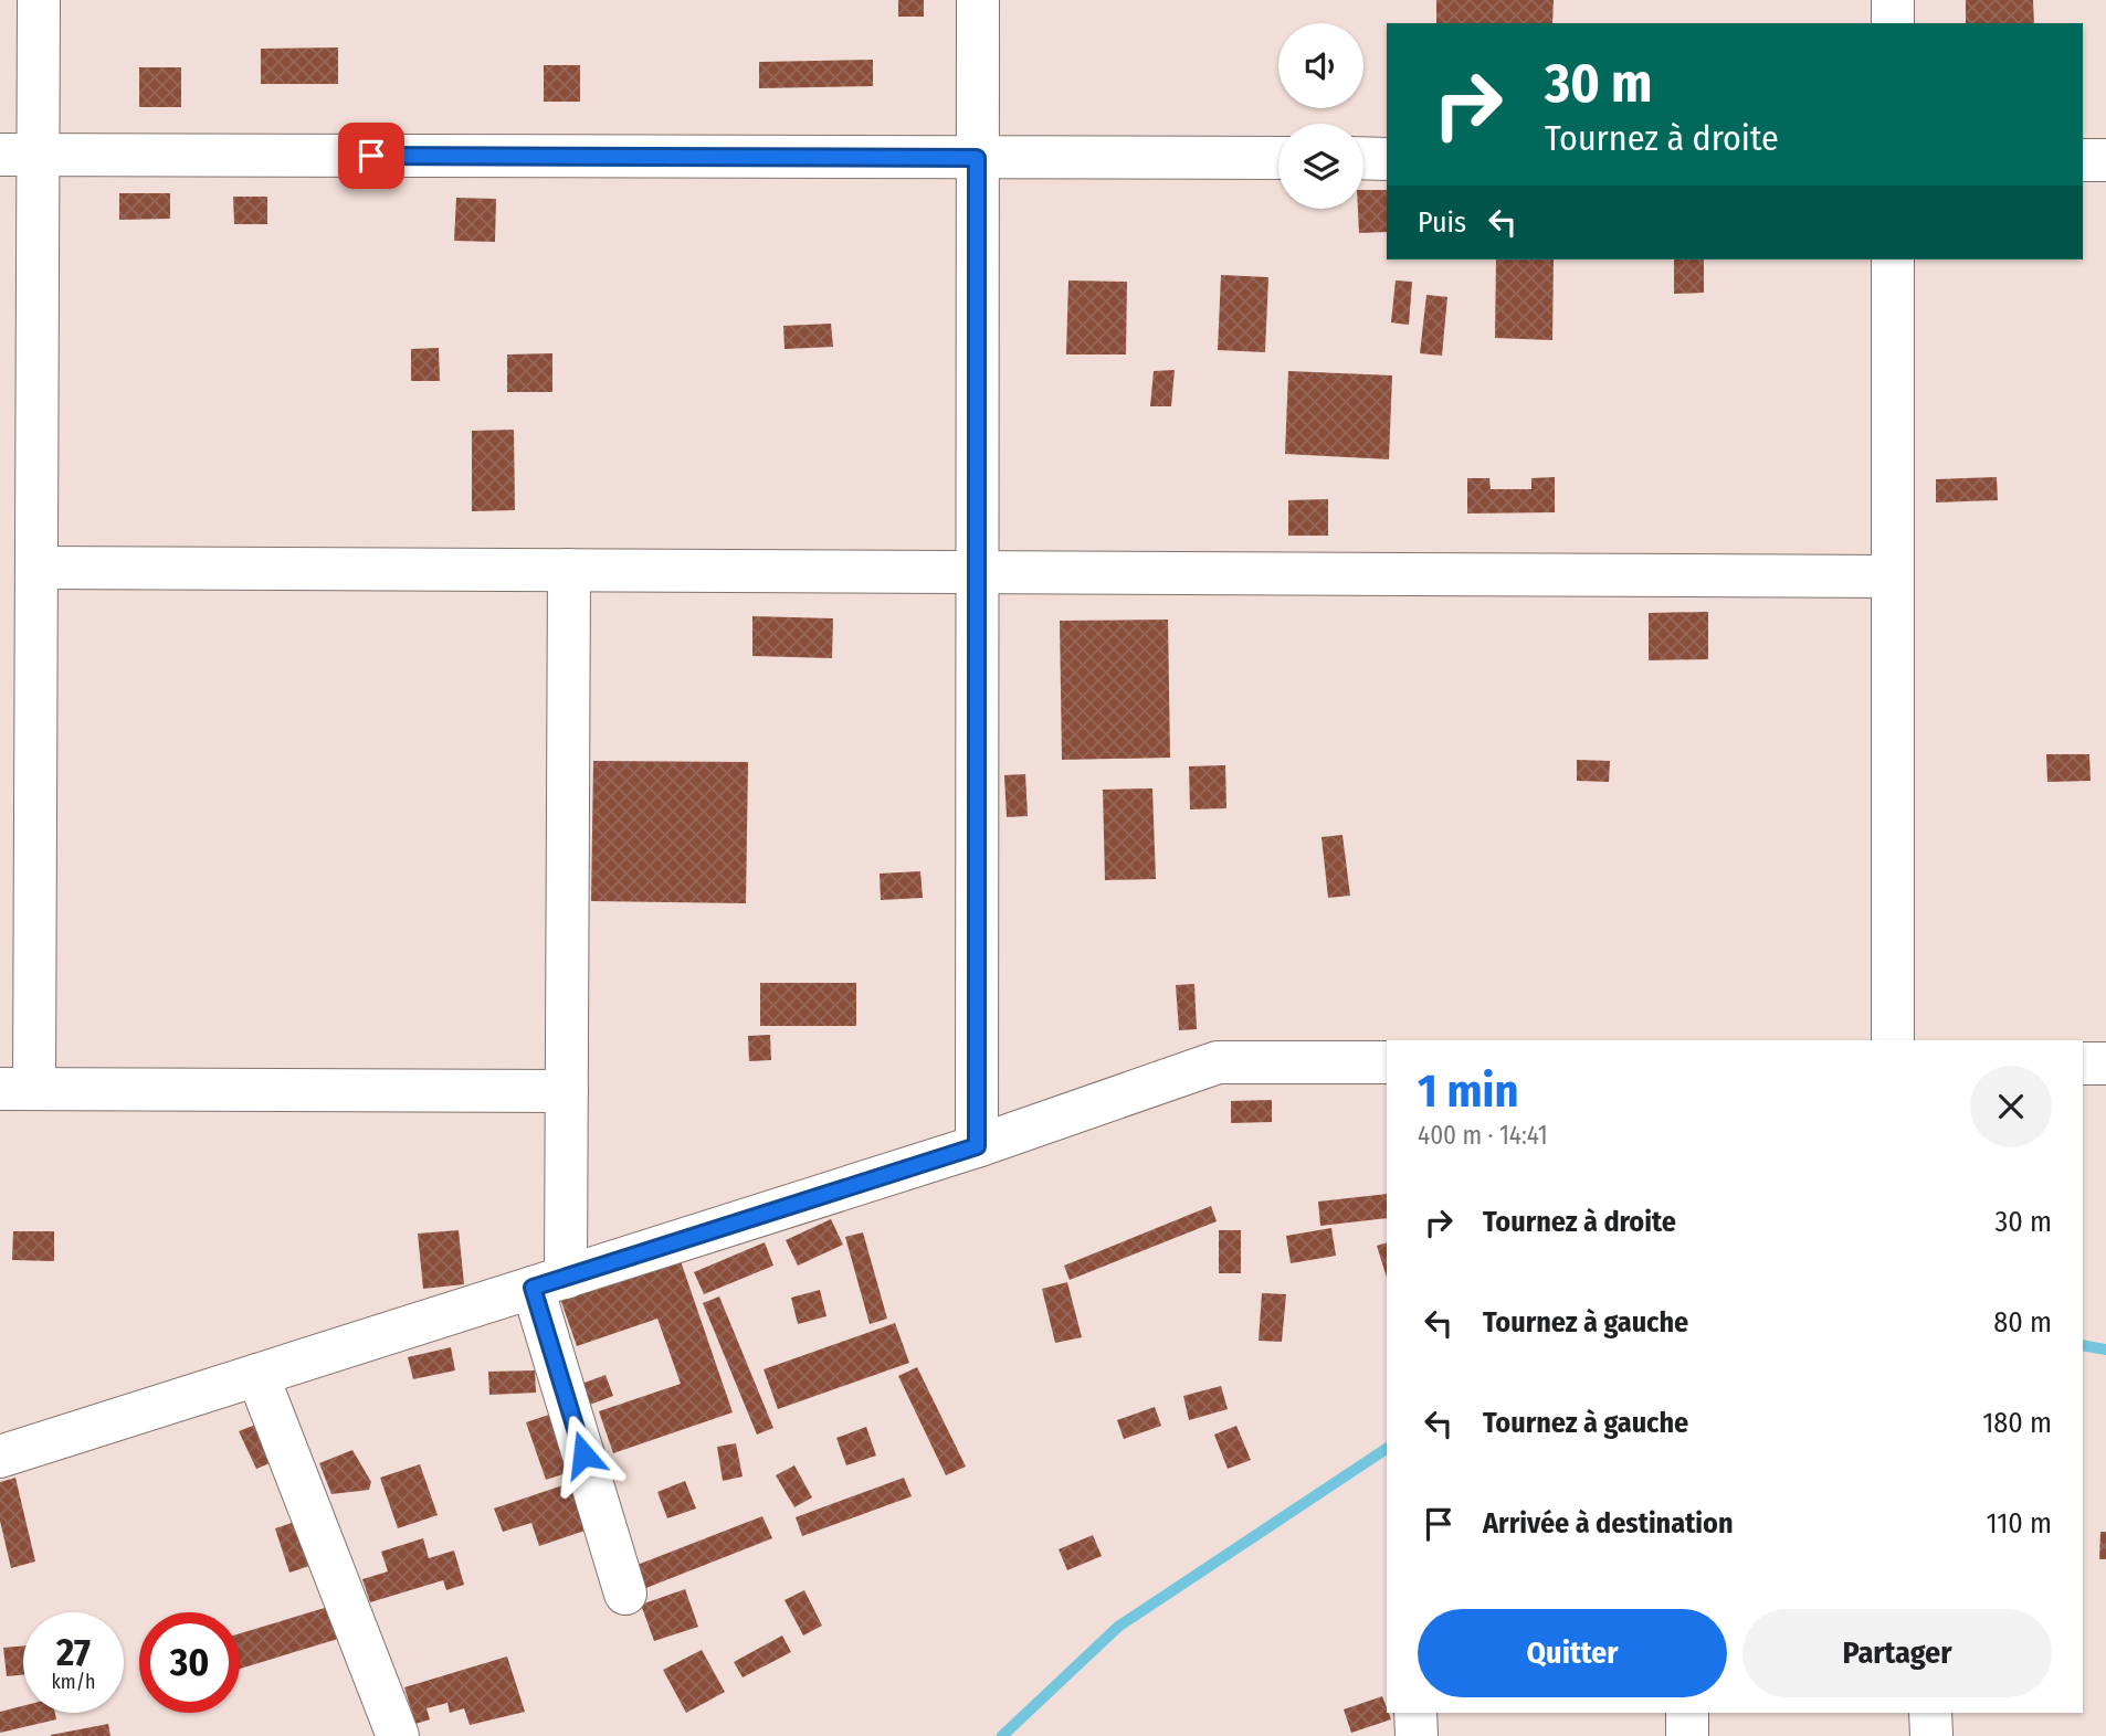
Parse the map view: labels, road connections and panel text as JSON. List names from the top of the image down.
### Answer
{
  "page": {
    "turn": ["30 m", "Tournez à droite"],
    "then": "Puis",
    "heading": ["1 min", "400 m · 14:41"],
    "list": [
      {
        "name": "Tournez à droite",
        "value": "30 m"
      },
      {
        "name": "Tournez à gauche",
        "value": "80 m"
      },
      {
        "name": "Tournez à gauche",
        "value": "180 m"
      },
      {
        "name": "Arrivée à destination",
        "value": "110 m"
      }
    ],
    "buttons": ["Quitter", "Partager"],
    "speed": "27 km/h",
    "limit": "30"
  }
}
